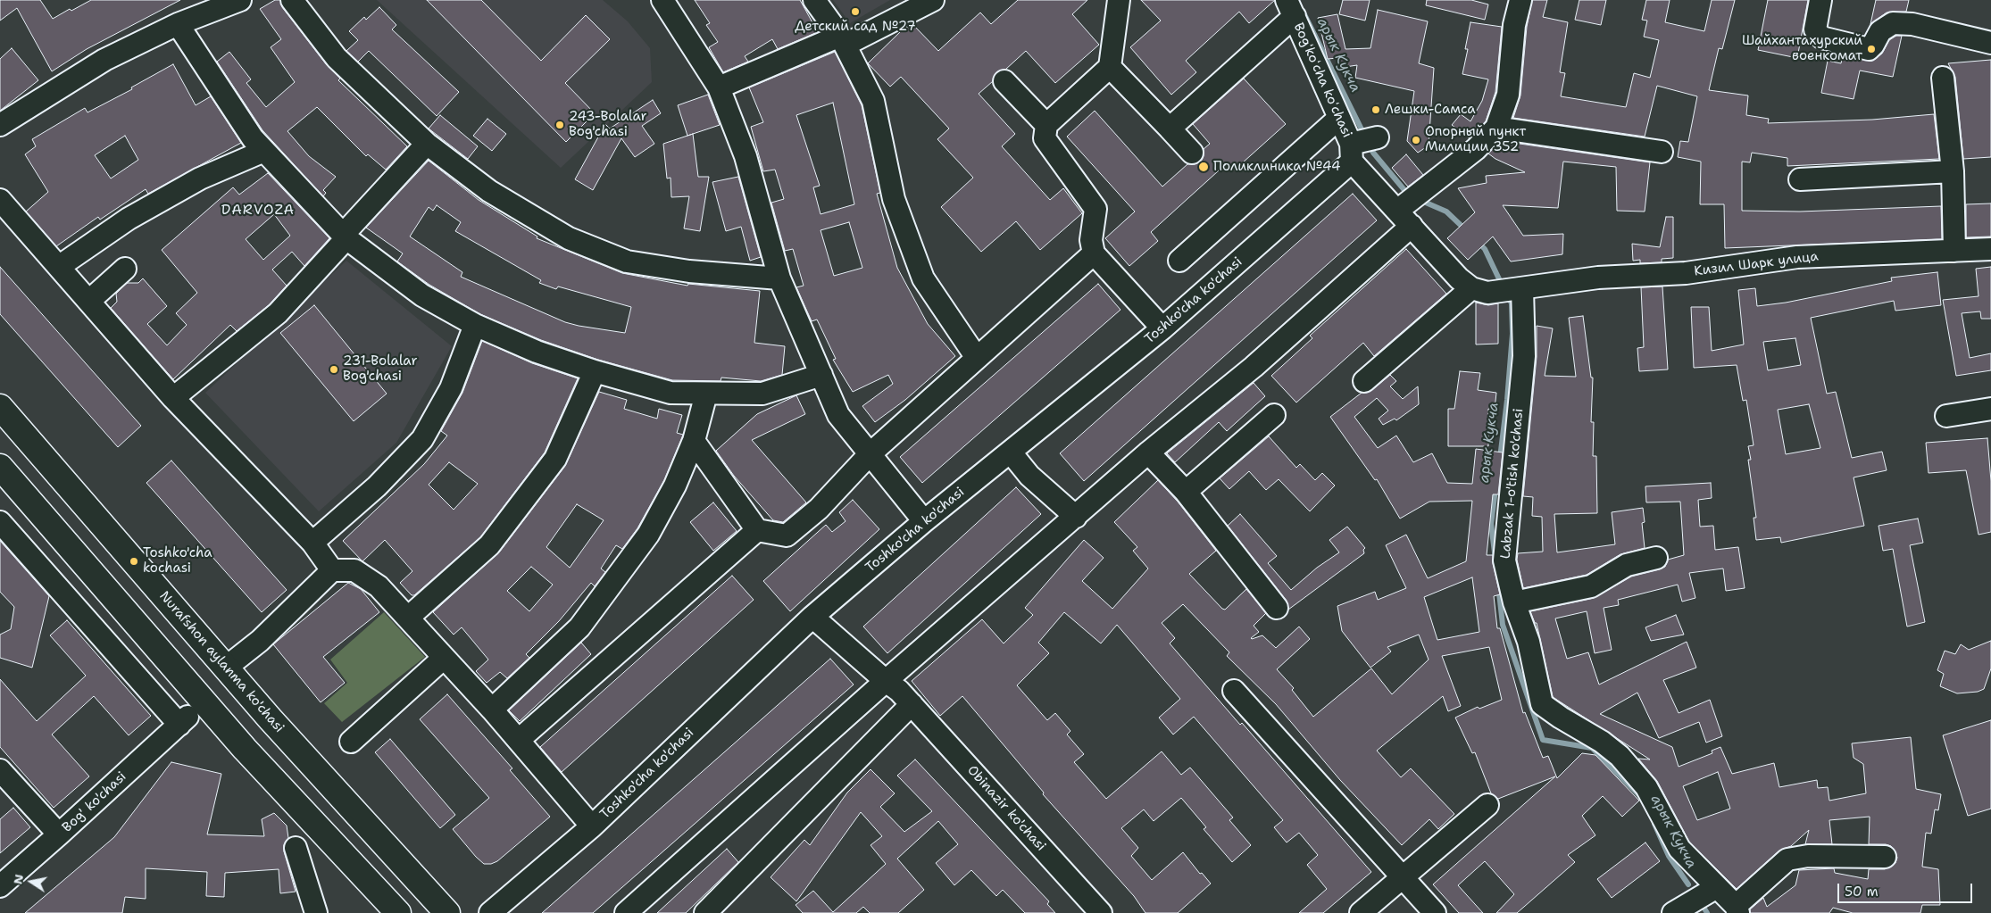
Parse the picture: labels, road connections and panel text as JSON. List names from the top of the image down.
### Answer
{
  "streets": {
    "main road": ["Nurafshon aylanma ko'chasi"],
    "street": [
      "Bogʻkoʻcha koʻchasi",
      "Кизил Шарк улица",
      "Toshko'cha ko'chasi",
      "Labzak 1-o'tish ko'chasi",
      "Bog' ko'chasi",
      "Obinazir ko'chasi"
    ]
  },
  "crossings": [
    ["Bogʻkoʻcha koʻchasi", "Кизил Шарк улица"],
    ["Bogʻkoʻcha koʻchasi", "Toshko'cha ko'chasi"],
    ["Кизил Шарк улица", "Labzak 1-o'tish ko'chasi"],
    ["Toshko'cha ko'chasi", "Obinazir ko'chasi"]
  ],
  "districts": ["DARVOZA"],
  "water": ["арык Кукча"],
  "places": [
    "Детский сад №27",
    "Шайхантахурский военкомат",
    "Лешки-Самса",
    "243-Bolalar Bog'chasi",
    "Опорный пункт Милиции 352",
    "Поликлиника №44",
    "231-Bolalar Bog'chasi",
    "Toshko'cha kochasi"
  ],
  "scale_bar": "50 m",
  "north": "left"
}
